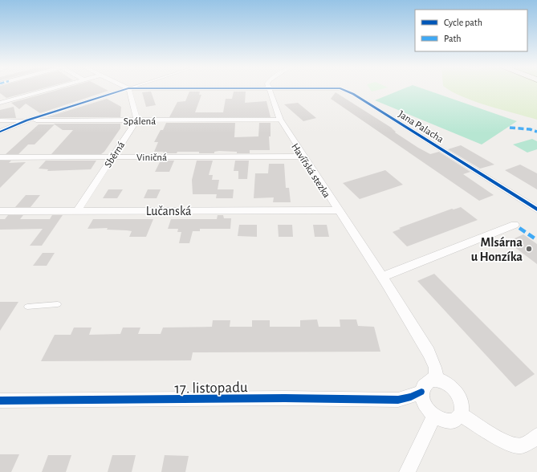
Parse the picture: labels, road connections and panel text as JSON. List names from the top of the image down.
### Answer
{
  "streets": {
    "street": [
      "Spálená",
      "Jana Palacha",
      "Sběrná",
      "Viničná",
      "Havířská stezka",
      "Lučanská",
      "17. listopadu"
    ]
  },
  "crossings": [
    ["Spálená", "Sběrná"],
    ["Spálená", "Havířská stezka"],
    ["Sběrná", "Viničná"],
    ["Sběrná", "Lučanská"],
    ["Viničná", "Havířská stezka"],
    ["Havířská stezka", "Lučanská"],
    ["Havířská stezka", "17. listopadu"]
  ],
  "places": ["Mlsárna u Honzíka"],
  "legend": ["Cycle path", "Path"]
}
